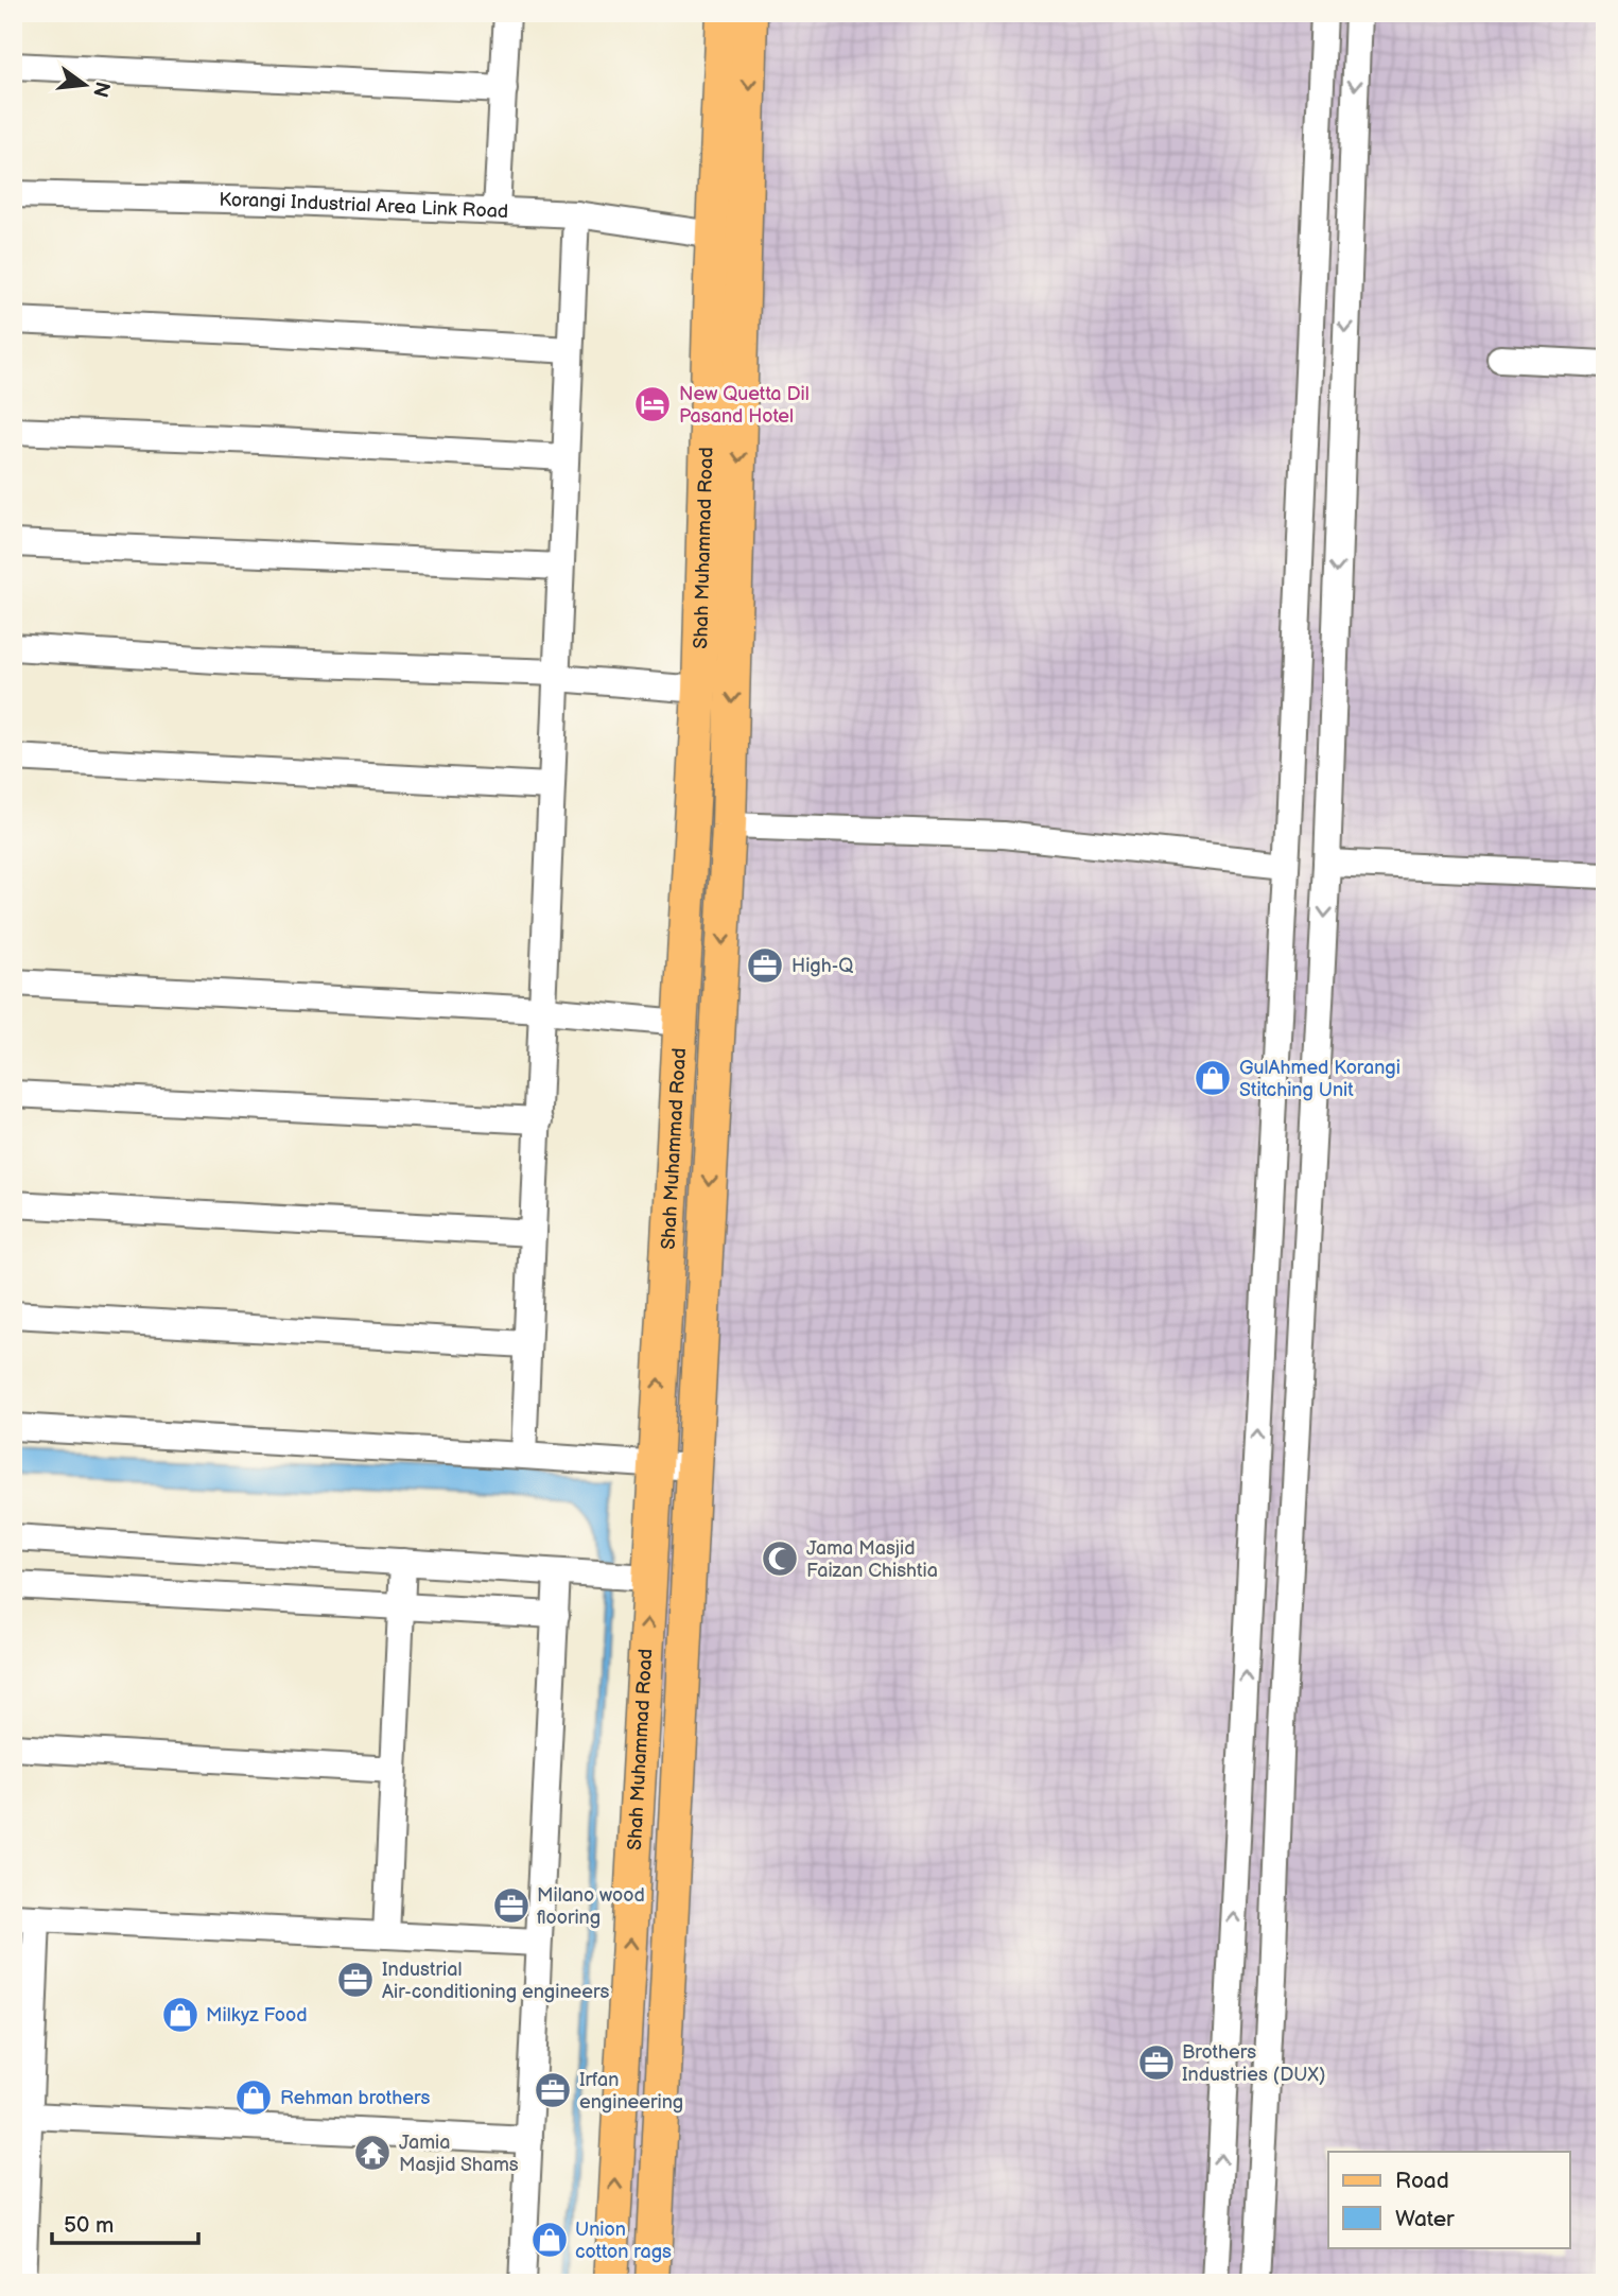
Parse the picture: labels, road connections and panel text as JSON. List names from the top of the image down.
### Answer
{
  "streets": {
    "main road": ["Shah Muhammad Road"],
    "street": ["Korangi Industrial Area Link Road"]
  },
  "crossings": [
    ["Korangi Industrial Area Link Road", "Shah Muhammad Road"]
  ],
  "places": {
    "hotel": ["New Quetta Dil Pasand Hotel"],
    "office": [
      "High-Q",
      "Milano wood flooring",
      "Industrial Air-conditioning engineers",
      "Brothers Industries (DUX)",
      "Irfan engineering"
    ],
    "shop": [
      "GulAhmed Korangi Stitching Unit",
      "Milkyz Food",
      "Rehman brothers",
      "Union cotton rags"
    ],
    "mosque": ["Jama Masjid Faizan Chishtia"],
    "temple": ["Jamia Masjid Shams"]
  },
  "legend": ["Road", "Water"],
  "scale_bar": "50 m",
  "north": "right"
}
